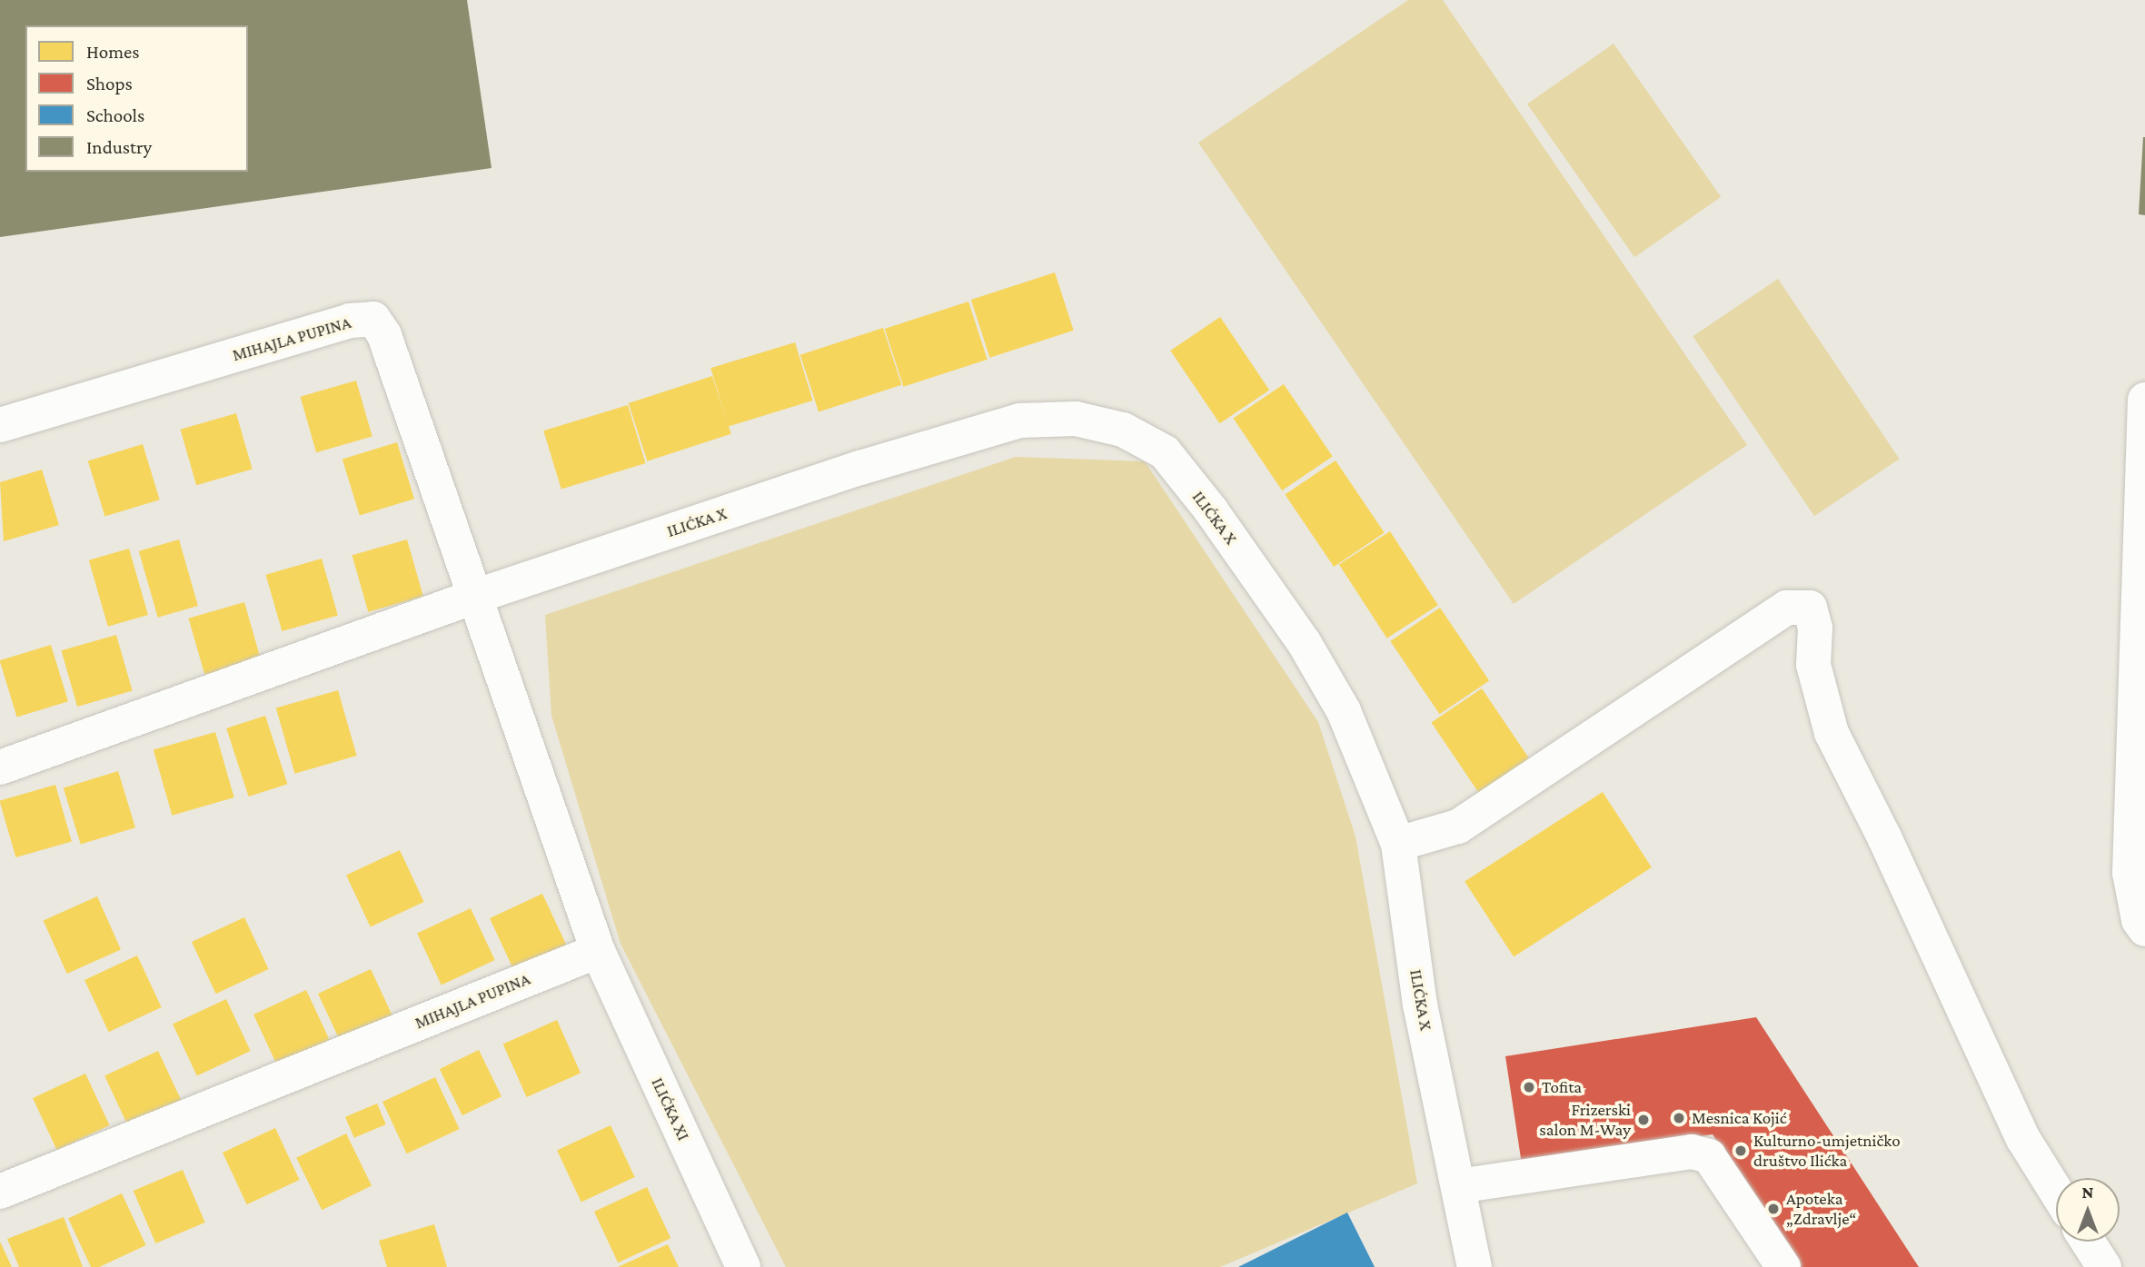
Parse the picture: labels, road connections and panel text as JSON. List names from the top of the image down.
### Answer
{
  "streets": {
    "street": ["MIHAJLA PUPINA", "ILIĆKA X", "ILIĆKA XI"]
  },
  "crossings": [
    ["MIHAJLA PUPINA", "ILIĆKA X"],
    ["MIHAJLA PUPINA", "ILIĆKA XI"]
  ],
  "places": [
    "Tofita",
    "Mesnica Kojić",
    "Frizerski salon M-Way",
    "Kulturno-umjetničko društvo Ilićka",
    "Apoteka „Zdravlje“"
  ],
  "legend": [
    "Homes",
    "Shops",
    "Schools",
    "Industry"
  ],
  "north": "top"
}
